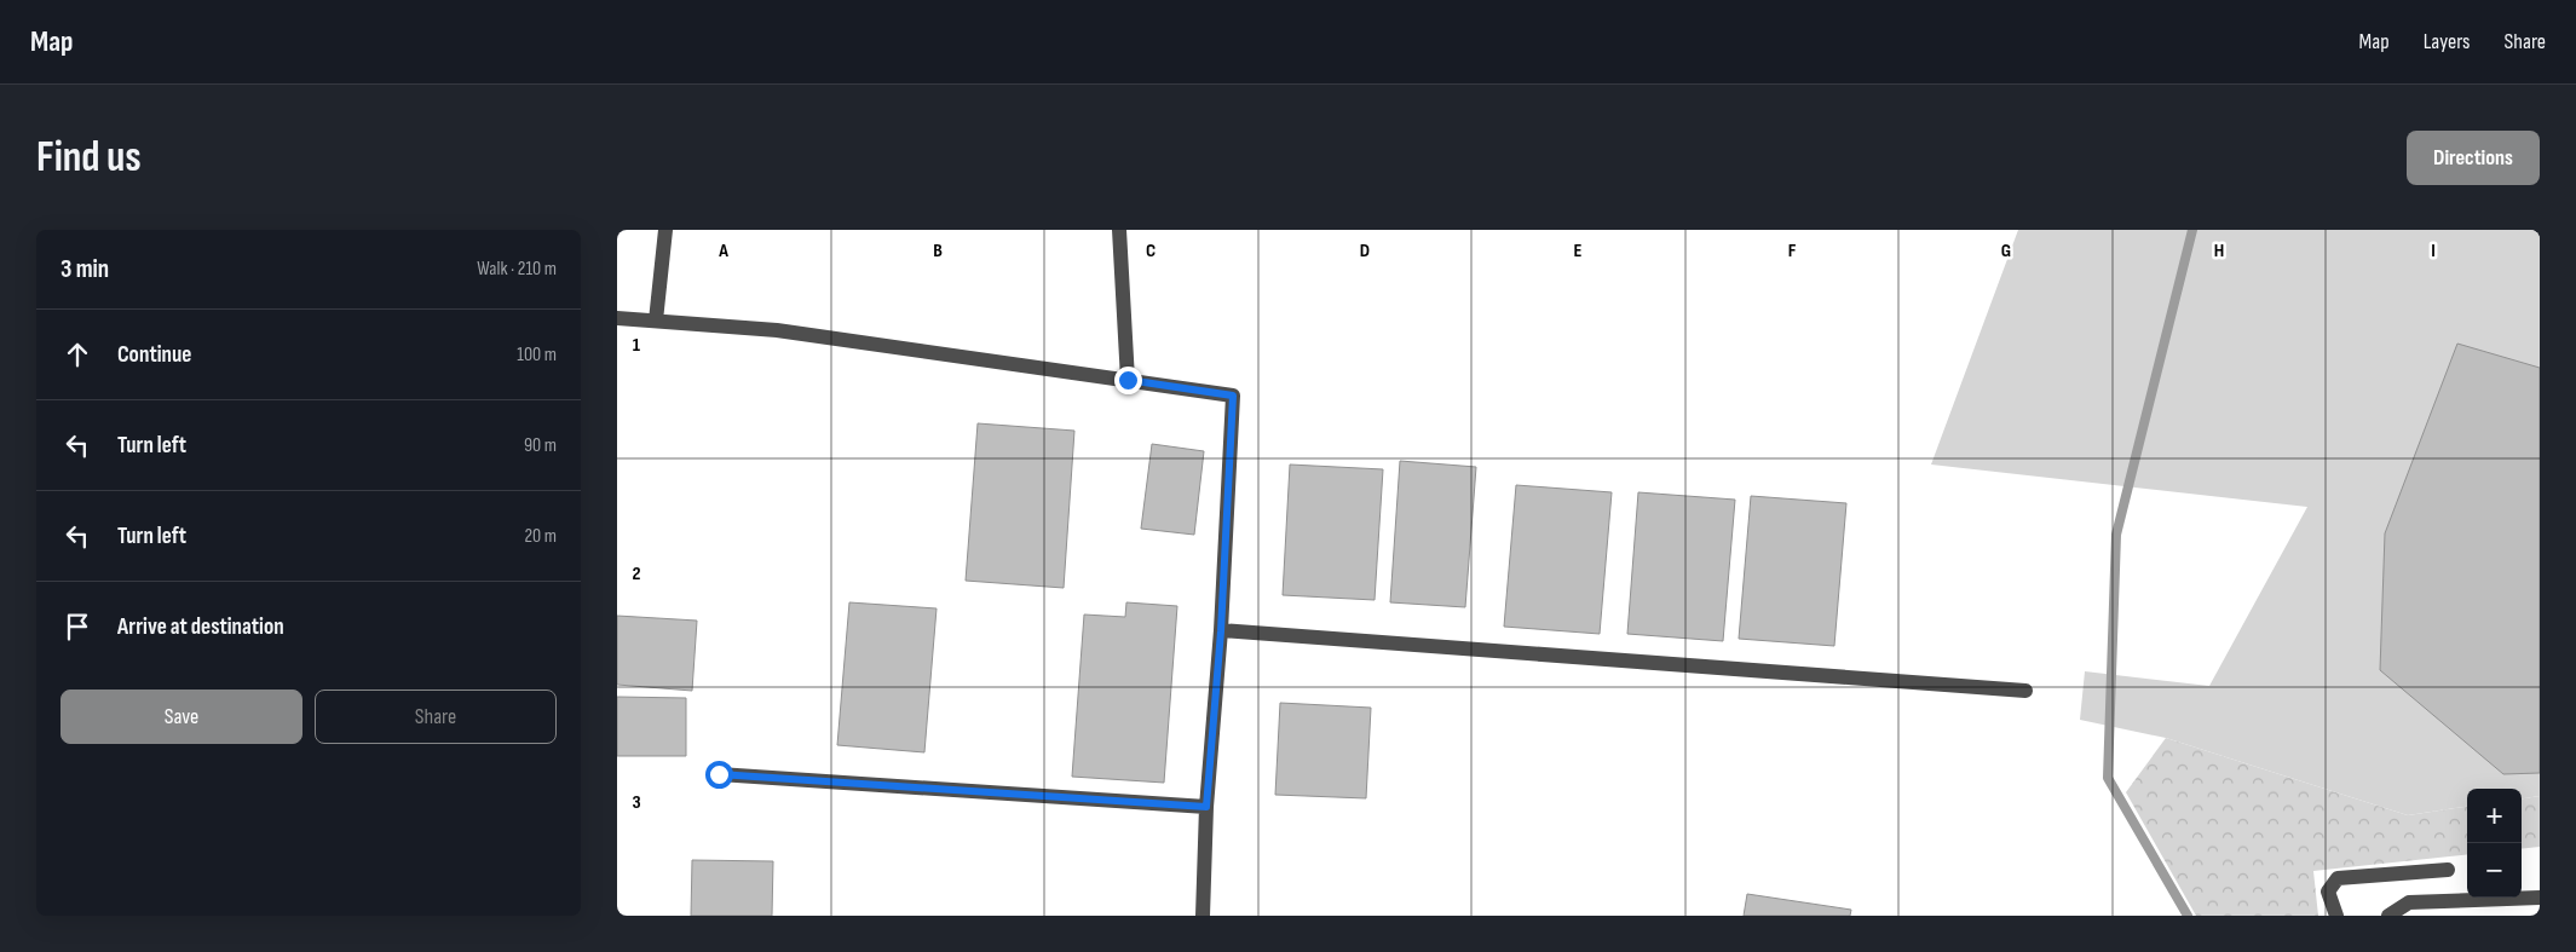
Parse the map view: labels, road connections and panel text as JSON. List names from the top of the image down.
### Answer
{
  "page": {
    "header": "Map",
    "nav": ["Map", "Layers", "Share"],
    "buttons": [
      "Directions",
      ["Save", "Share"]
    ],
    "title": "Find us",
    "heading": ["3 min", "Walk · 210 m"],
    "list": [
      ["Continue", "100 m"],
      ["Turn left", "90 m"],
      ["Turn left", "20 m"],
      "Arrive at destination"
    ],
    "map_buttons": ["+", "−"]
  },
  "grid": {
    "columns": [
      "A",
      "B",
      "C",
      "D",
      "E",
      "F",
      "G",
      "H",
      "I"
    ],
    "rows": ["1", "2", "3"]
  }
}
